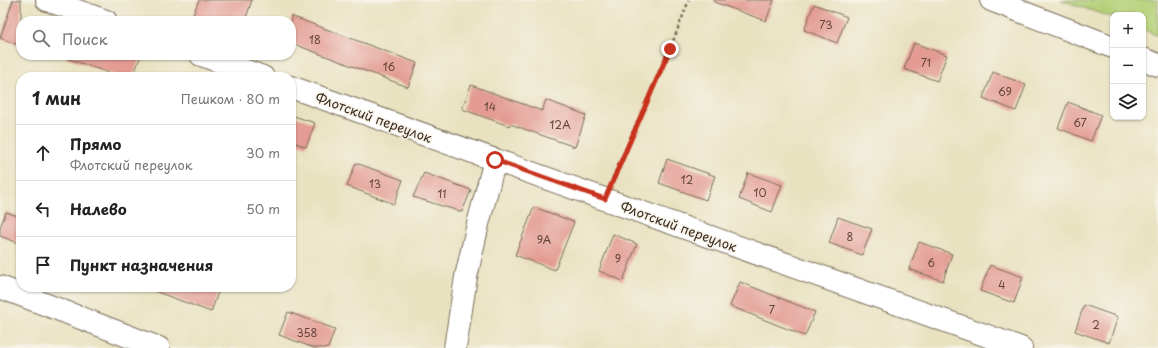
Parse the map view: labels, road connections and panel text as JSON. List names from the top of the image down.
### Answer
{
  "streets": {
    "street": ["Флотский переулок"]
  },
  "house_numbers": [
    "73",
    "18",
    "71",
    "16",
    "69",
    "14",
    "67",
    "12А",
    "12",
    "13",
    "10",
    "11",
    "8",
    "9А",
    "9",
    "6",
    "4",
    "7",
    "2",
    "358"
  ],
  "page": {
    "map_buttons": ["+", "−"],
    "search": "Поиск",
    "heading": ["1 мин", "Пешком · 80 m"],
    "list": [
      ["Прямо", "Флотский переулок", "30 m"],
      ["Налево", "50 m"],
      "Пункт назначения"
    ]
  }
}
